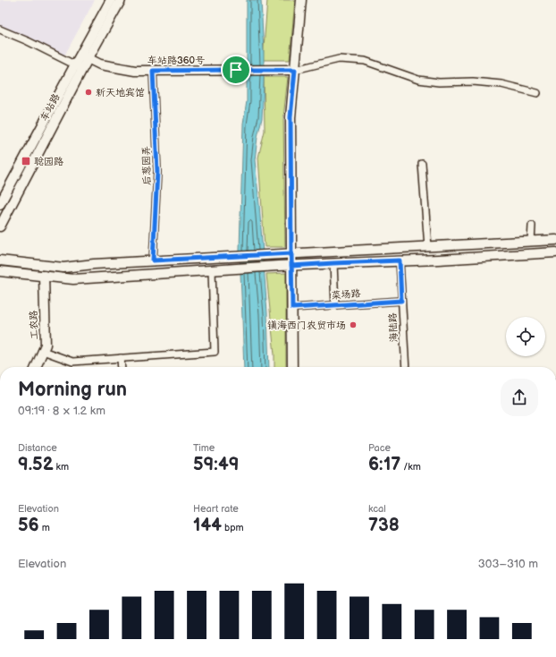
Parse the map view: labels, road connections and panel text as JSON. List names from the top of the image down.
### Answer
{
  "streets": {
    "street": [
      "车站路360号",
      "车站路",
      "后葱园弄",
      "菜场路",
      "工农路",
      "海陆路"
    ]
  },
  "crossings": [
    ["车站路360号", "车站路"],
    ["车站路360号", "后葱园弄"],
    ["菜场路", "海陆路"]
  ],
  "places": {
    "other": ["新天地宾馆", "镇海西门农贸市场"],
    "transit": ["聪园路"]
  },
  "page": {
    "heading": ["Morning run", "09:19 · 8 × 1.2 km"],
    "stats": [
      ["Distance", "9.52 km"],
      ["Time", "59:49"],
      ["Pace", "6:17 /km"],
      ["Elevation", "56 m"],
      ["Heart rate", "144 bpm"],
      ["kcal", "738"]
    ],
    "chart": ["Elevation", "303–310 m"]
  }
}
